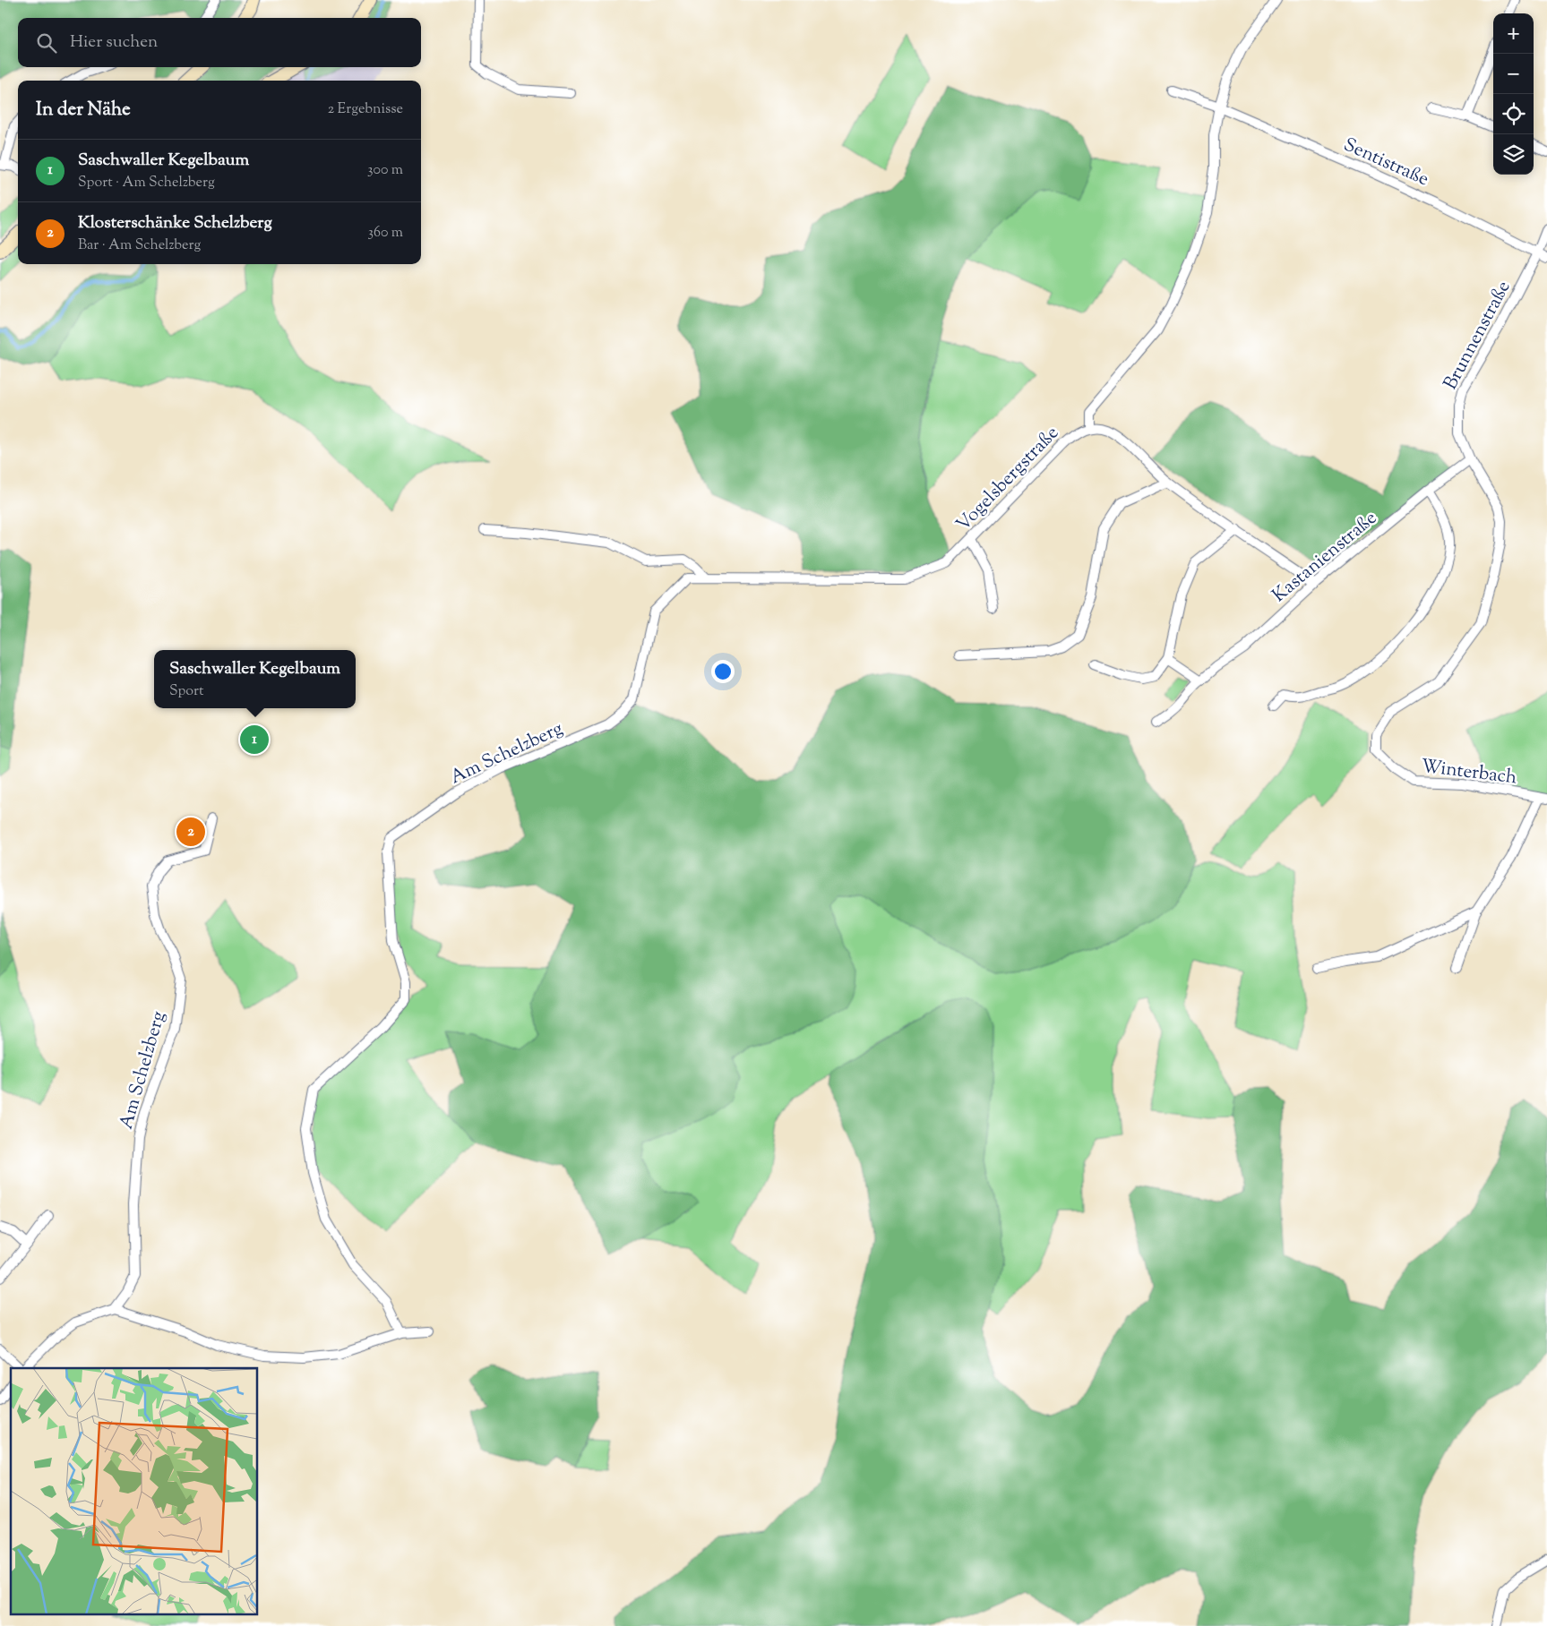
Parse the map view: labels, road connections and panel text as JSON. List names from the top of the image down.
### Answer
{
  "streets": {
    "street": [
      "Sentistraße",
      "Brunnenstraße",
      "Vogelsbergstraße",
      "Kastanienstraße",
      "Am Schelzberg",
      "Winterbach"
    ]
  },
  "crossings": [
    ["Sentistraße", "Brunnenstraße"],
    ["Brunnenstraße", "Kastanienstraße"],
    ["Brunnenstraße", "Winterbach"],
    ["Vogelsbergstraße", "Kastanienstraße"],
    ["Vogelsbergstraße", "Am Schelzberg"],
    ["Kastanienstraße", "Winterbach"]
  ],
  "page": {
    "map_buttons": ["+", "−"],
    "search": "Hier suchen",
    "heading": ["In der Nähe", "2 Ergebnisse"],
    "list": [
      {
        "mark": "1",
        "name": "Saschwaller Kegelbaum",
        "note": "Sport · Am Schelzberg",
        "value": "300 m"
      },
      {
        "mark": "2",
        "name": "Klosterschänke Schelzberg",
        "note": "Bar · Am Schelzberg",
        "value": "360 m"
      }
    ],
    "popup": ["Saschwaller Kegelbaum", "Sport"],
    "pins": ["1", "2"]
  }
}
